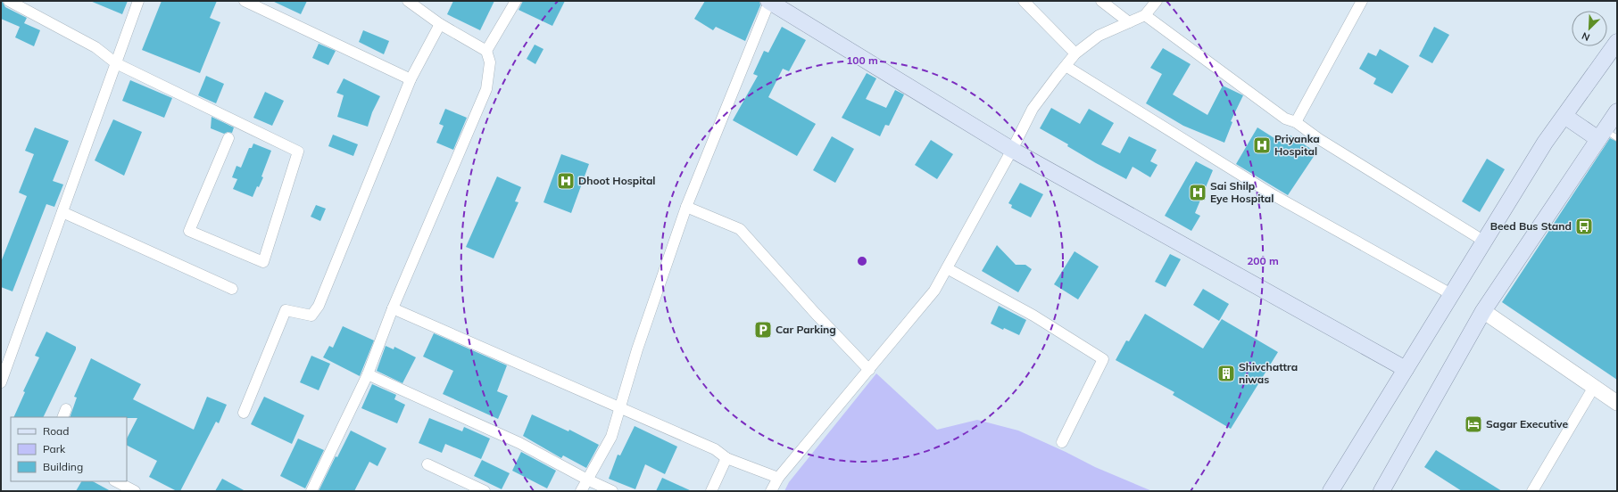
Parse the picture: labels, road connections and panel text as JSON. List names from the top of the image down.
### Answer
{
  "places": {
    "hospital": ["Priyanka Hospital", "Dhoot Hospital", "Sai Shilp Eye Hospital"],
    "bus stop": ["Beed Bus Stand"],
    "parking": ["Car Parking"],
    "building": ["Shivchattra niwas"],
    "hotel": ["Sagar Executive"]
  },
  "legend": ["Road", "Park", "Building"],
  "north": "bottom left",
  "rings": ["100 m", "200 m"]
}
